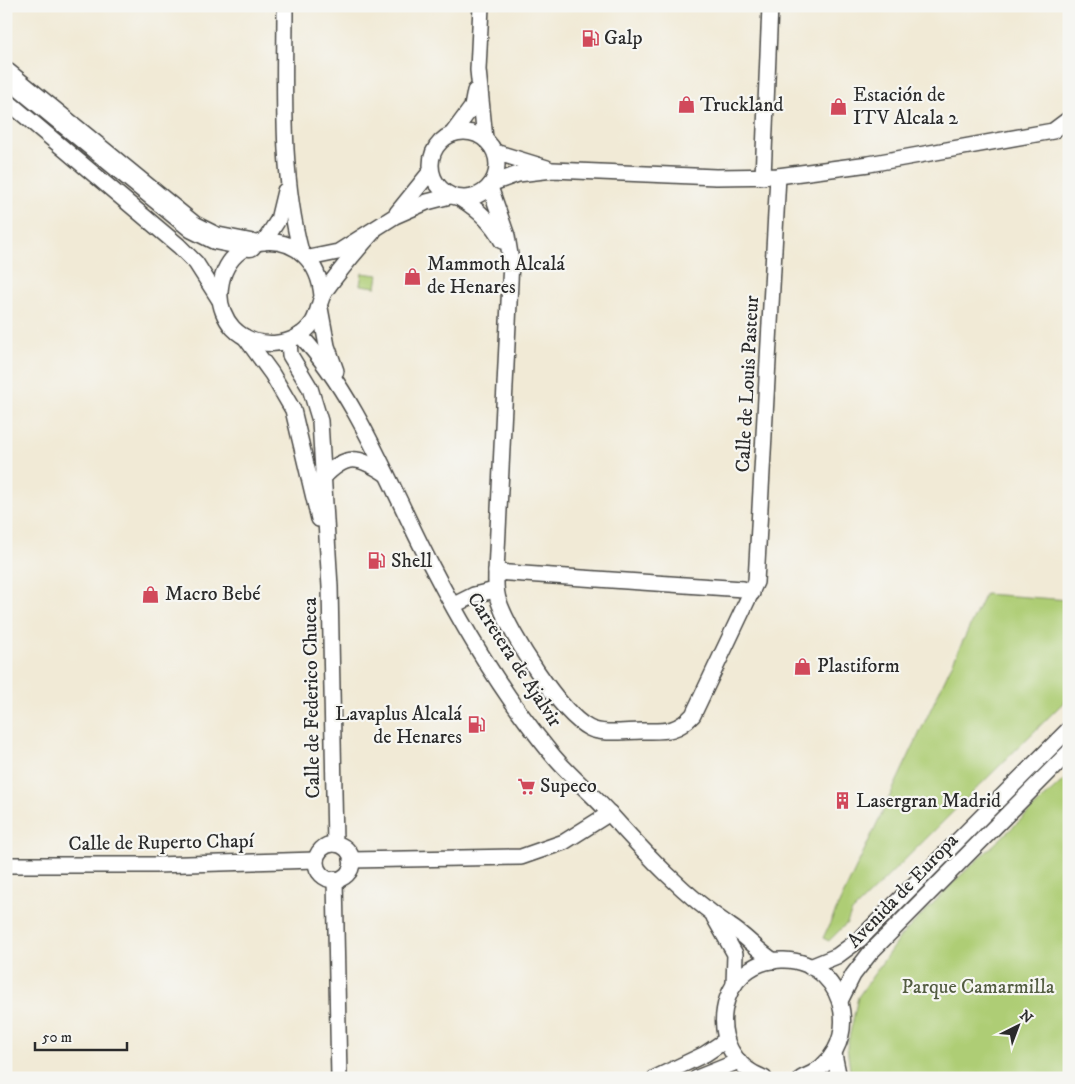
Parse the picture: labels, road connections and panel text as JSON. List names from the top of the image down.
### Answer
{
  "streets": {
    "street": [
      "Calle de Louis Pasteur",
      "Carretera de Ajalvir",
      "Calle de Federico Chueca",
      "Calle de Ruperto Chapí",
      "Avenida de Europa"
    ]
  },
  "crossings": [
    ["Calle de Federico Chueca", "Calle de Ruperto Chapí"]
  ],
  "parks": ["Parque Camarmilla"],
  "places": {
    "fuel station": ["Galp", "Shell", "Lavaplus Alcalá de Henares"],
    "shop": [
      "Truckland",
      "Estación de ITV Alcala 2",
      "Mammoth Alcalá de Henares",
      "Macro Bebé",
      "Plastiform"
    ],
    "supermarket": ["Supeco"],
    "building": ["Lasergran Madrid"]
  },
  "scale_bar": "50 m",
  "north": "top right"
}
